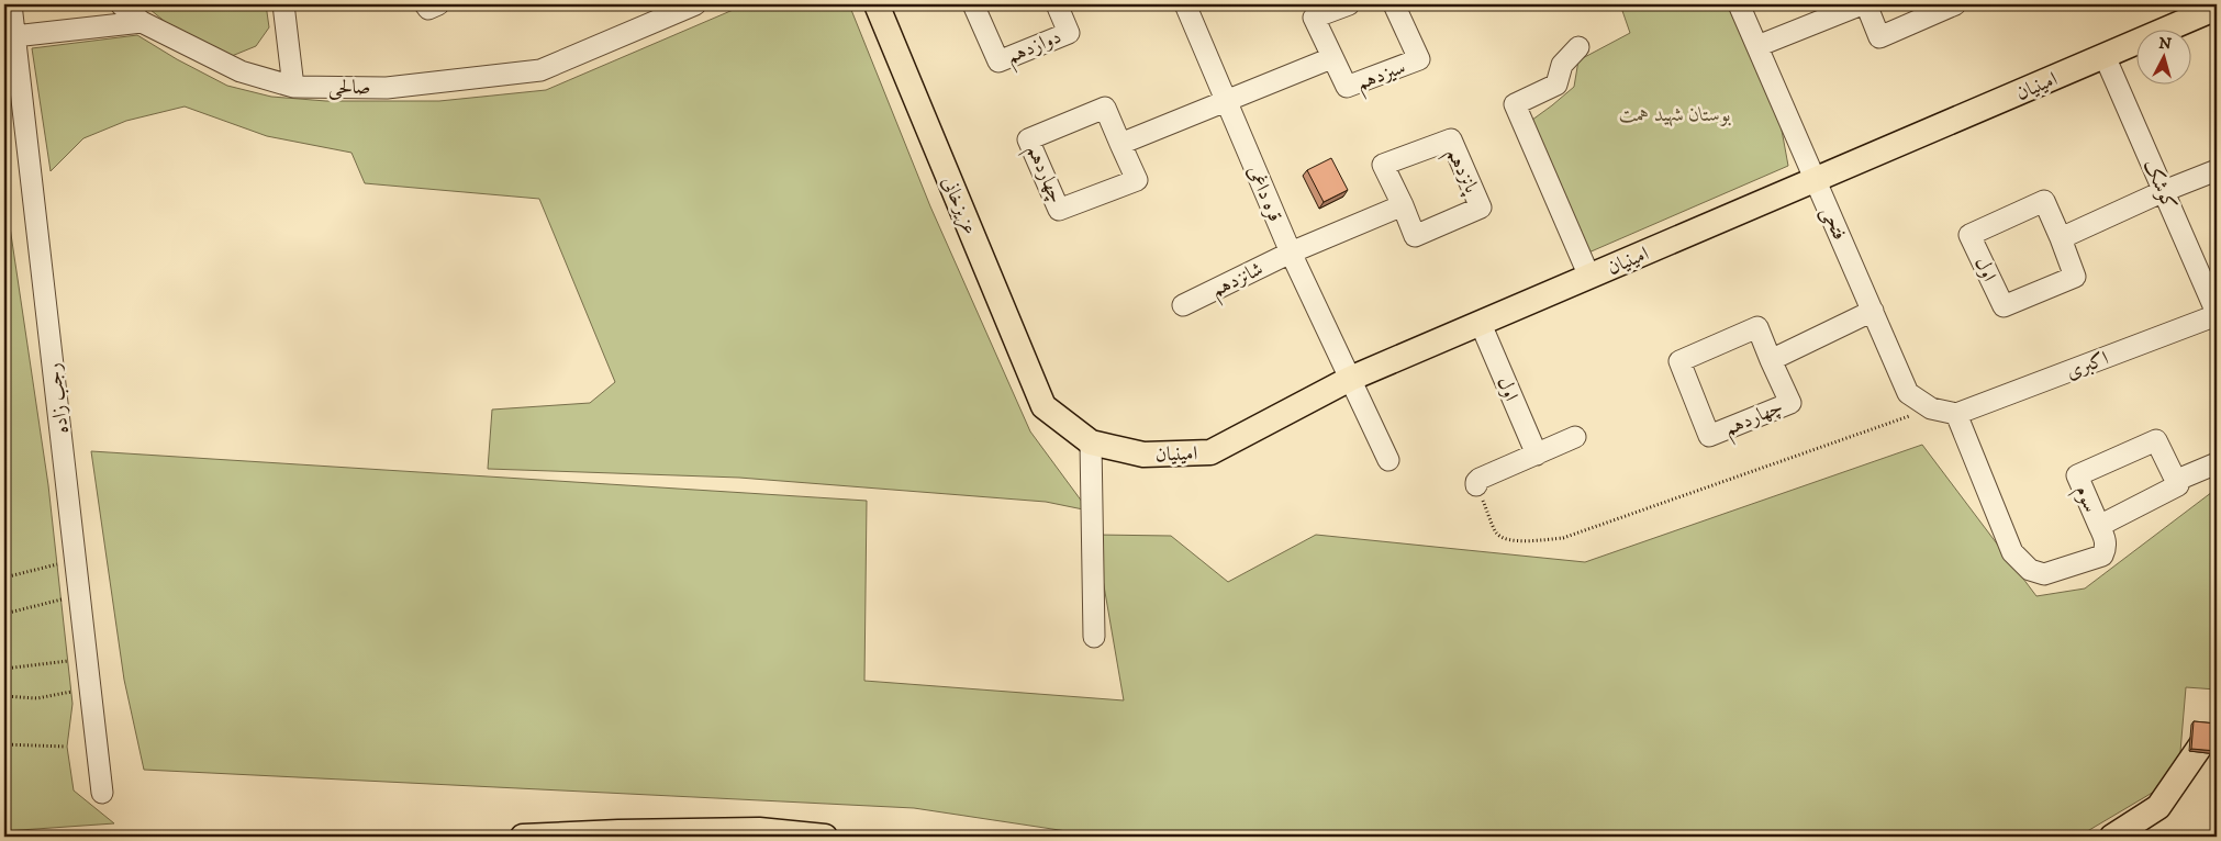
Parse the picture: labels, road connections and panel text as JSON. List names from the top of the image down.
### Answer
{
  "streets": {
    "main road": ["امینیان", "عزیزخانی"],
    "street": [
      "دوازدهم",
      "سیزدهم",
      "صالحی",
      "پانزدهم",
      "چهاردهم",
      "کوشک",
      "قره داغی",
      "فتحی",
      "اول",
      "شانزدهم",
      "اکبری",
      "رجب زاده",
      "سوم"
    ]
  },
  "crossings": [
    ["سیزدهم", "قره داغی"],
    ["امینیان", "کوشک"],
    ["امینیان", "قره داغی"],
    ["امینیان", "عزیزخانی"],
    ["امینیان", "فتحی"],
    ["امینیان", "اول"],
    ["کوشک", "اکبری"],
    ["قره داغی", "شانزدهم"],
    ["فتحی", "اکبری"]
  ],
  "parks": ["بوستان شهید همت"],
  "north": "top"
}
